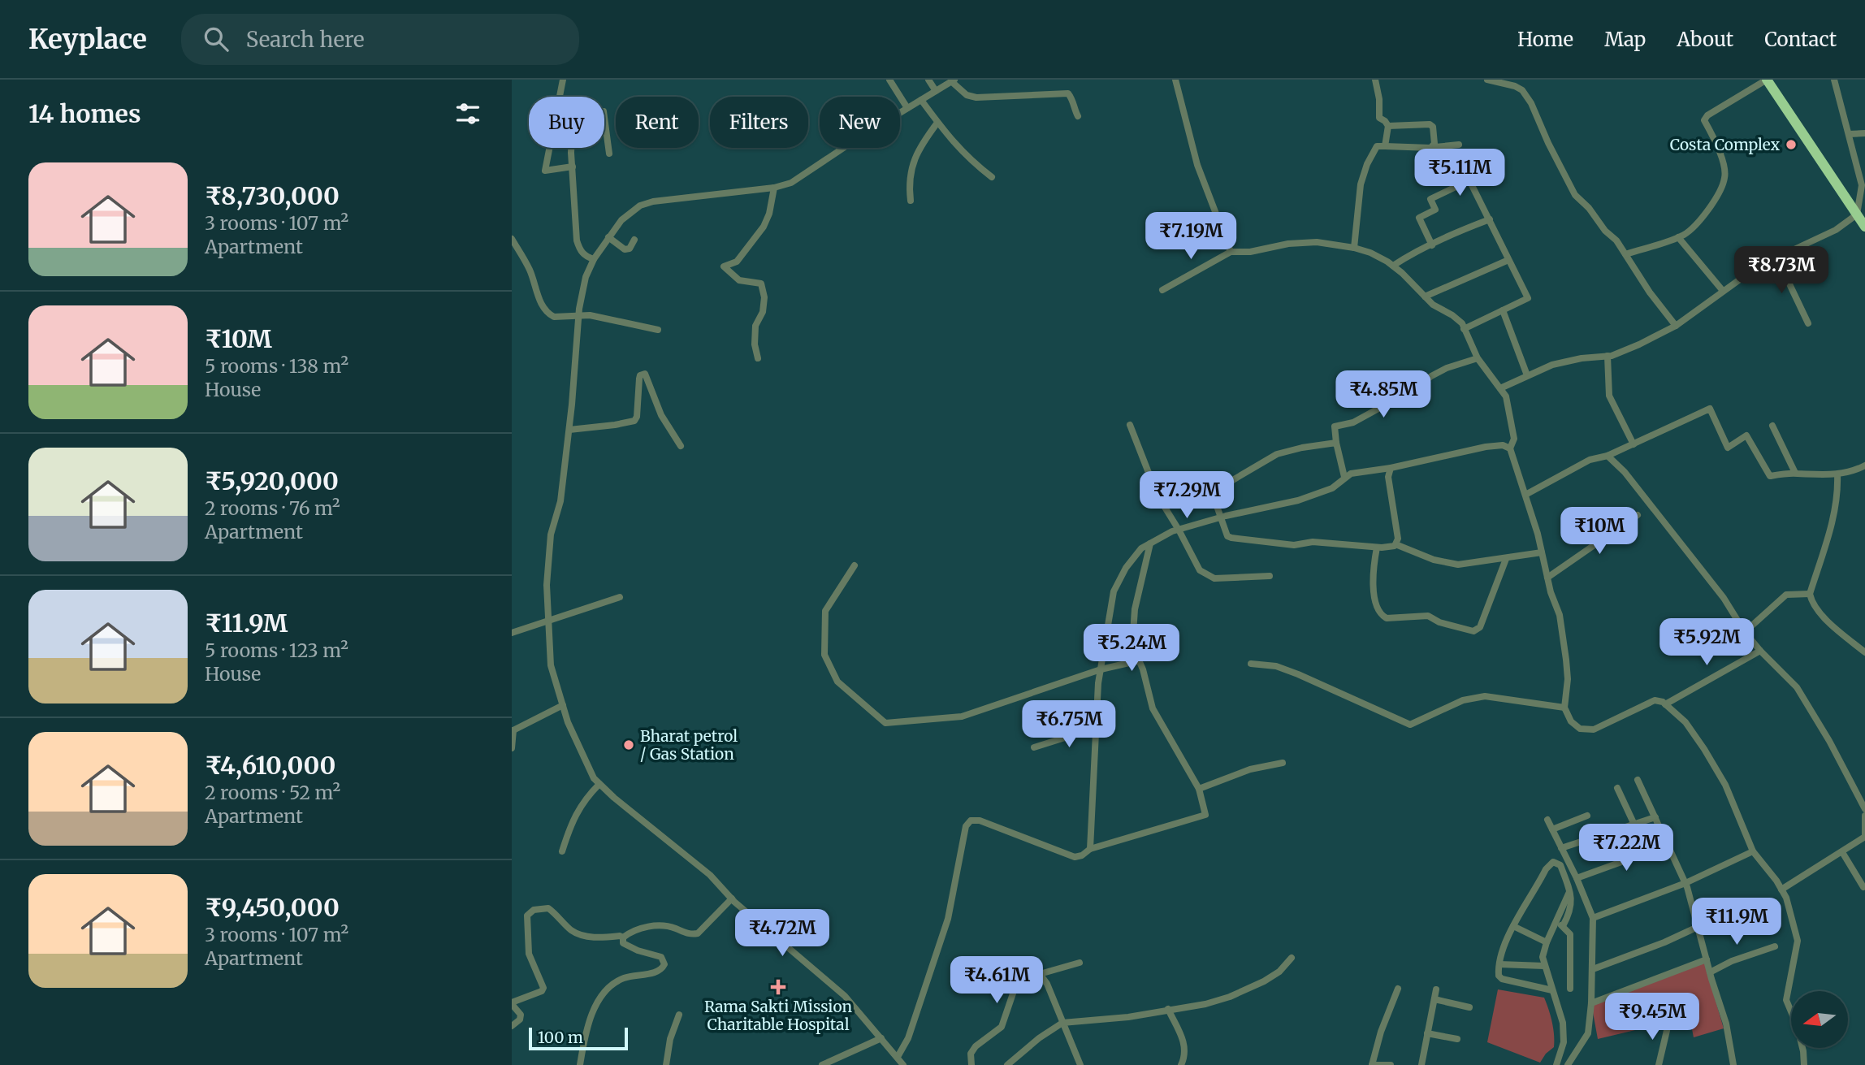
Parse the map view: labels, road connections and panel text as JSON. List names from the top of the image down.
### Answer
{
  "places": {
    "other": ["Costa Complex", "Bharat petrol / Gas Station"],
    "health": ["Rama Sakti Mission Charitable Hospital"]
  },
  "scale_bar": "100 m",
  "north": "left",
  "page": {
    "header": "Keyplace",
    "search": "Search here",
    "nav": [
      "Home",
      "Map",
      "About",
      "Contact"
    ],
    "heading": "14 homes",
    "chip": [
      "Buy",
      "Rent",
      "Filters",
      "New"
    ],
    "list": [
      {
        "name": "₹8,730,000",
        "note": "3 rooms · 107 m² · Apartment"
      },
      {
        "name": "₹10M",
        "note": "5 rooms · 138 m² · House"
      },
      {
        "name": "₹5,920,000",
        "note": "2 rooms · 76 m² · Apartment"
      },
      {
        "name": "₹11.9M",
        "note": "5 rooms · 123 m² · House"
      },
      {
        "name": "₹4,610,000",
        "note": "2 rooms · 52 m² · Apartment"
      },
      {
        "name": "₹9,450,000",
        "note": "3 rooms · 107 m² · Apartment"
      }
    ],
    "price": [
      "₹5.11M",
      "₹7.19M",
      "₹8.73M",
      "₹4.85M",
      "₹7.29M",
      "₹10M",
      "₹5.92M",
      "₹5.24M",
      "₹6.75M",
      "₹7.22M",
      "₹11.9M",
      "₹4.72M",
      "₹4.61M",
      "₹9.45M"
    ],
    "scale": "100 m"
  }
}
